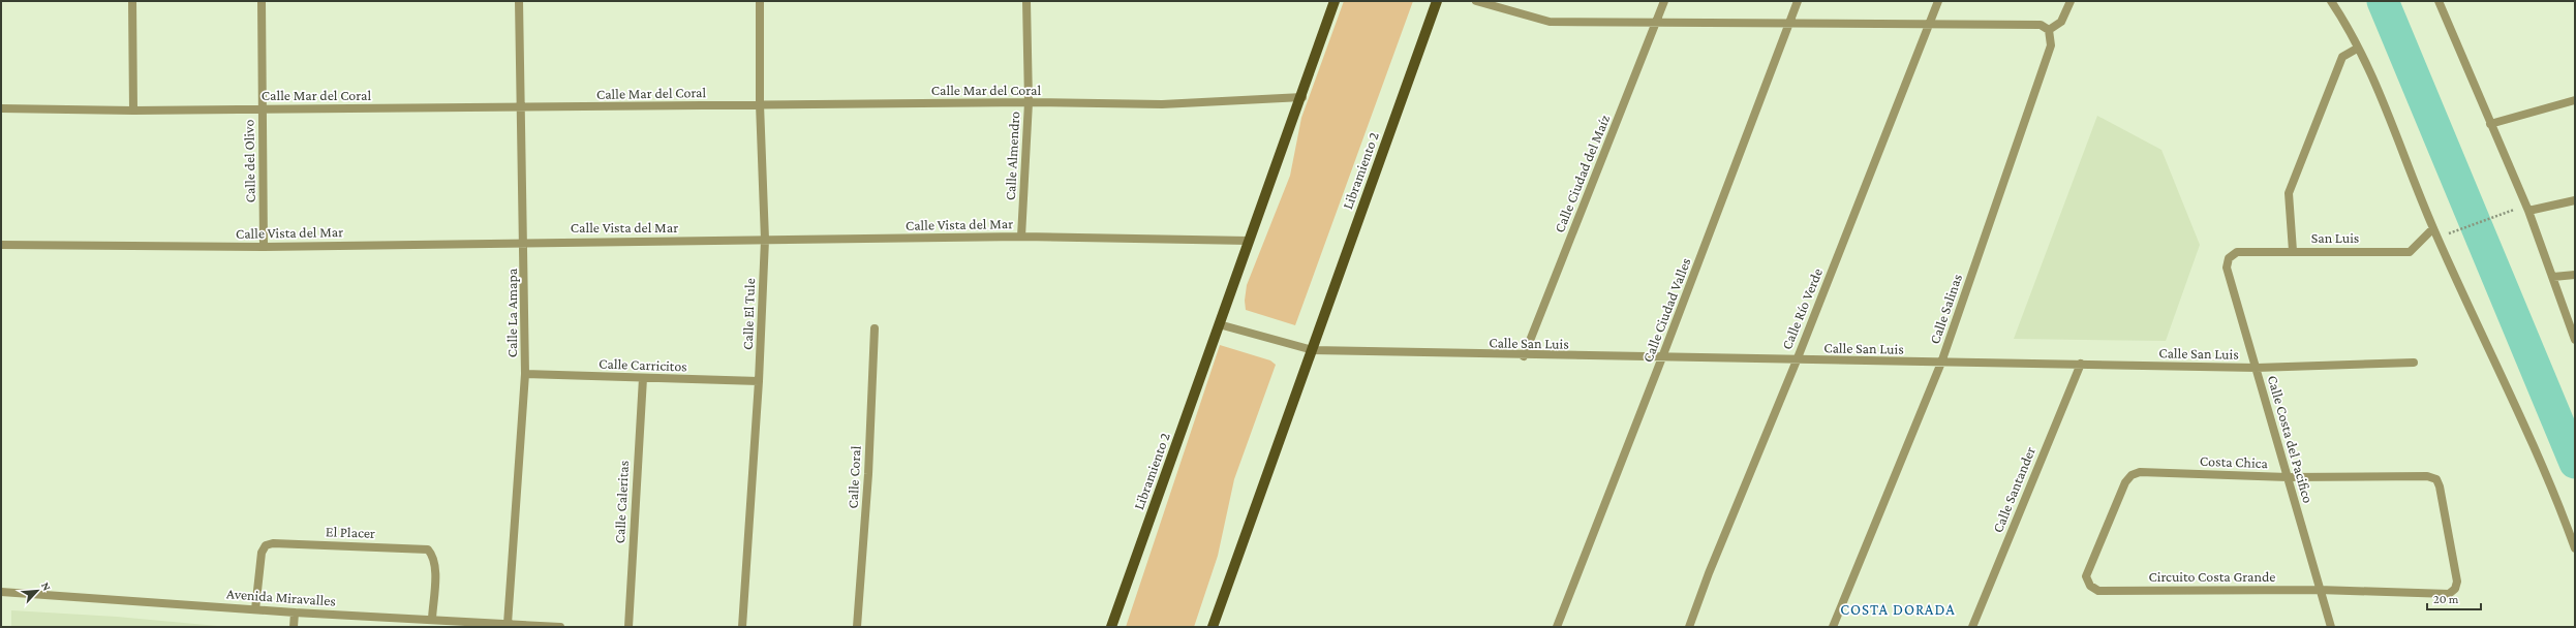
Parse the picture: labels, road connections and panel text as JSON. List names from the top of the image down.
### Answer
{
  "streets": {
    "main road": ["Libramiento 2"],
    "street": [
      "Calle Mar del Coral",
      "Calle Almendro",
      "Calle del Olivo",
      "Calle Ciudad del Maíz",
      "Calle Vista del Mar",
      "San Luis",
      "Calle Río Verde",
      "Calle Salinas",
      "Calle Ciudad Valles",
      "Calle La Amapa",
      "Calle El Tule",
      "Calle San Luis",
      "Calle Carricitos",
      "Calle Costa del Pacifico",
      "Costa Chica",
      "Calle Coral",
      "Calle Santander",
      "Calle Caleritas",
      "El Placer",
      "Circuito Costa Grande",
      "Avenida Miravalles"
    ]
  },
  "crossings": [
    ["Calle Mar del Coral", "Calle Almendro"],
    ["Calle Mar del Coral", "Calle del Olivo"],
    ["Calle Mar del Coral", "Libramiento 2"],
    ["Calle Mar del Coral", "Calle La Amapa"],
    ["Calle Mar del Coral", "Calle El Tule"],
    ["Calle Almendro", "Calle Vista del Mar"],
    ["Calle del Olivo", "Calle Vista del Mar"],
    ["Libramiento 2", "Calle Vista del Mar"],
    ["Libramiento 2", "Calle San Luis"],
    ["Calle Ciudad del Maíz", "Calle San Luis"],
    ["Calle Vista del Mar", "Calle La Amapa"],
    ["Calle Vista del Mar", "Calle El Tule"],
    ["San Luis", "Calle Costa del Pacifico"],
    ["Calle Río Verde", "Calle San Luis"],
    ["Calle Salinas", "Calle San Luis"],
    ["Calle Ciudad Valles", "Calle San Luis"],
    ["Calle La Amapa", "Calle Carricitos"],
    ["Calle La Amapa", "Avenida Miravalles"],
    ["Calle El Tule", "Calle Carricitos"],
    ["Calle San Luis", "Calle Costa del Pacifico"],
    ["Calle San Luis", "Calle Santander"],
    ["Calle Carricitos", "Calle Caleritas"],
    ["Calle Costa del Pacifico", "Costa Chica"],
    ["Calle Costa del Pacifico", "Circuito Costa Grande"],
    ["Costa Chica", "Circuito Costa Grande"],
    ["El Placer", "Avenida Miravalles"]
  ],
  "districts": ["COSTA DORADA"],
  "scale_bar": "20 m",
  "north": "top right"
}
